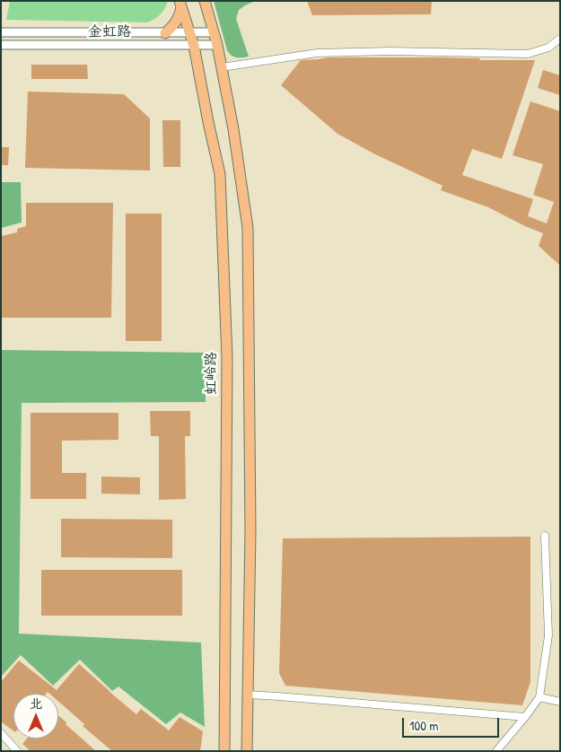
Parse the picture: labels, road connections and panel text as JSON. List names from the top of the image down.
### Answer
{
  "streets": {
    "main road": ["虹岭路"],
    "street": ["金虹路"]
  },
  "crossings": [
    ["金虹路", "虹岭路"]
  ],
  "scale_bar": "100 m",
  "north": "top"
}
